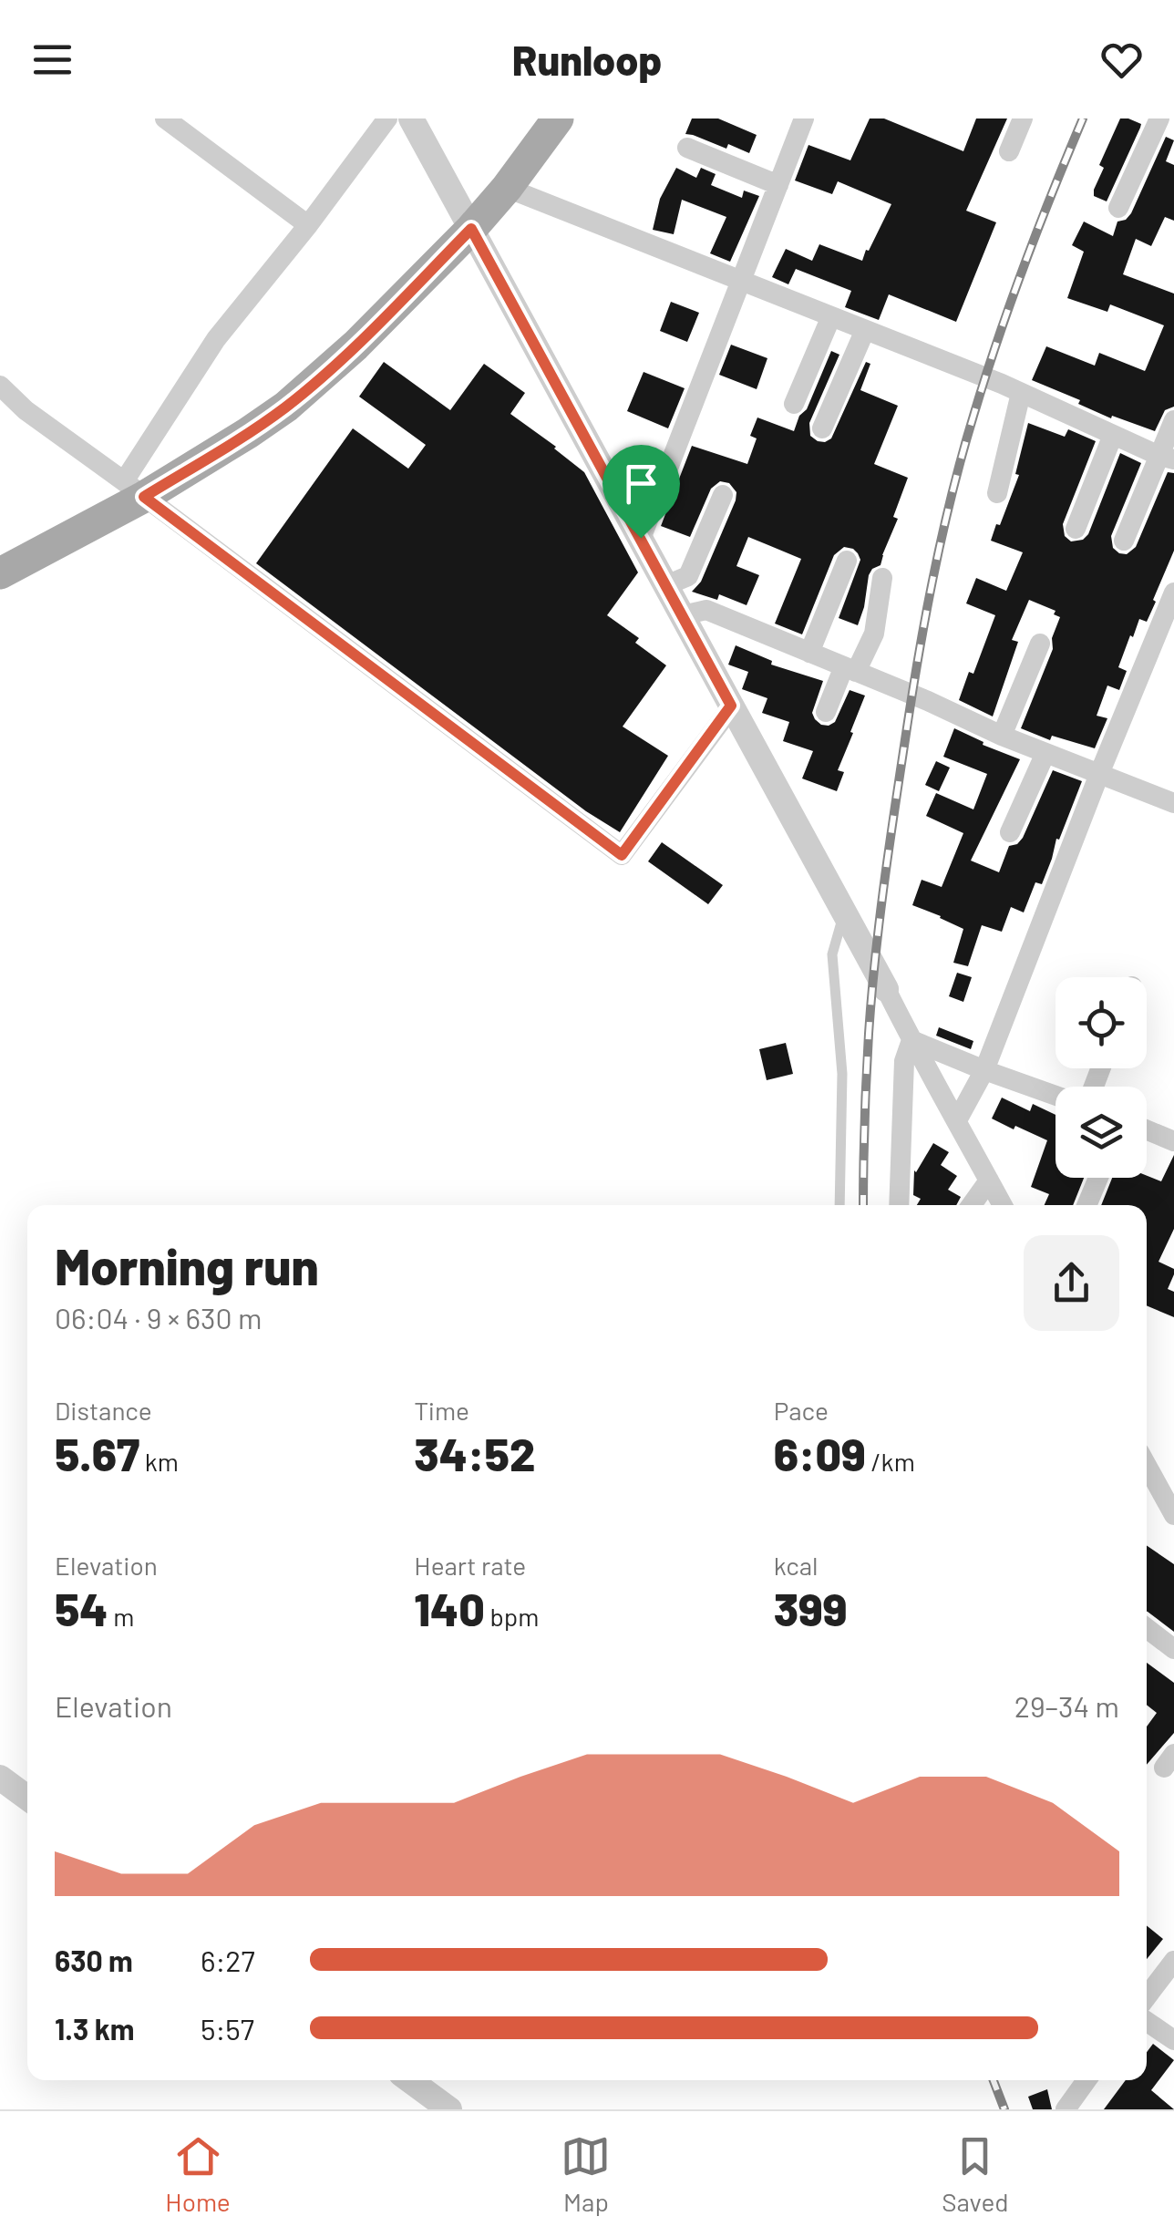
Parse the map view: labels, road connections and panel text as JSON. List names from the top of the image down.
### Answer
{
  "page": {
    "header": "Runloop",
    "heading": ["Morning run", "06:04 · 9 × 630 m"],
    "stats": [
      ["Distance", "5.67 km"],
      ["Time", "34:52"],
      ["Pace", "6:09 /km"],
      ["Elevation", "54 m"],
      ["Heart rate", "140 bpm"],
      ["kcal", "399"]
    ],
    "chart": ["Elevation", "29–34 m"],
    "list": [
      {
        "name": "630 m",
        "note": "6:27"
      },
      {
        "name": "1.3 km",
        "note": "5:57"
      }
    ],
    "tabs": ["Home", "Map", "Saved"]
  }
}
